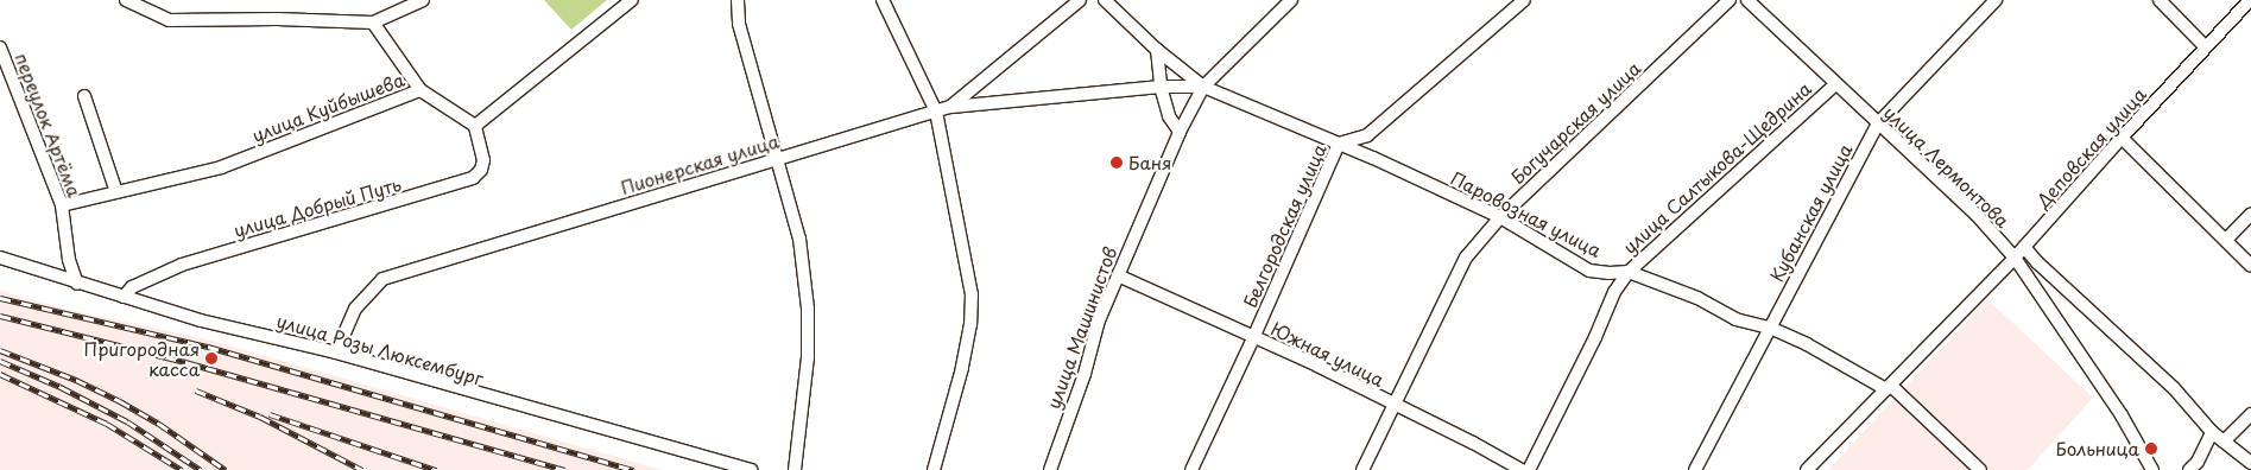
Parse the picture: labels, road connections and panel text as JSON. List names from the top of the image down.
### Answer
{
  "streets": {
    "street": [
      "улица Куйбышева",
      "Богучарская улица",
      "переулок Артёма",
      "Деповская улица",
      "Пионерская улица",
      "улица Лермонтова",
      "улица Салтыкова-Щедрина",
      "улица Добрый Путь",
      "Кубанская улица",
      "Паровозная улица",
      "Белгородская улица",
      "улица Машинистов",
      "улица Розы Люксембург",
      "Южная улица"
    ]
  },
  "crossings": [
    ["улица Куйбышева", "переулок Артёма"],
    ["улица Куйбышева", "улица Добрый Путь"],
    ["Богучарская улица", "Паровозная улица"],
    ["Богучарская улица", "Южная улица"],
    ["переулок Артёма", "улица Розы Люксембург"],
    ["Деповская улица", "улица Лермонтова"],
    ["Деповская улица", "Паровозная улица"],
    ["Пионерская улица", "улица Розы Люксембург"],
    ["улица Лермонтова", "улица Салтыкова-Щедрина"],
    ["улица Лермонтова", "Кубанская улица"],
    ["улица Салтыкова-Щедрина", "Паровозная улица"],
    ["улица Добрый Путь", "улица Розы Люксембург"],
    ["Кубанская улица", "Паровозная улица"],
    ["Паровозная улица", "Белгородская улица"],
    ["Паровозная улица", "улица Машинистов"],
    ["Белгородская улица", "Южная улица"],
    ["улица Машинистов", "Южная улица"]
  ],
  "places": ["Баня", "Пригородная касса", "Больница"]
}
